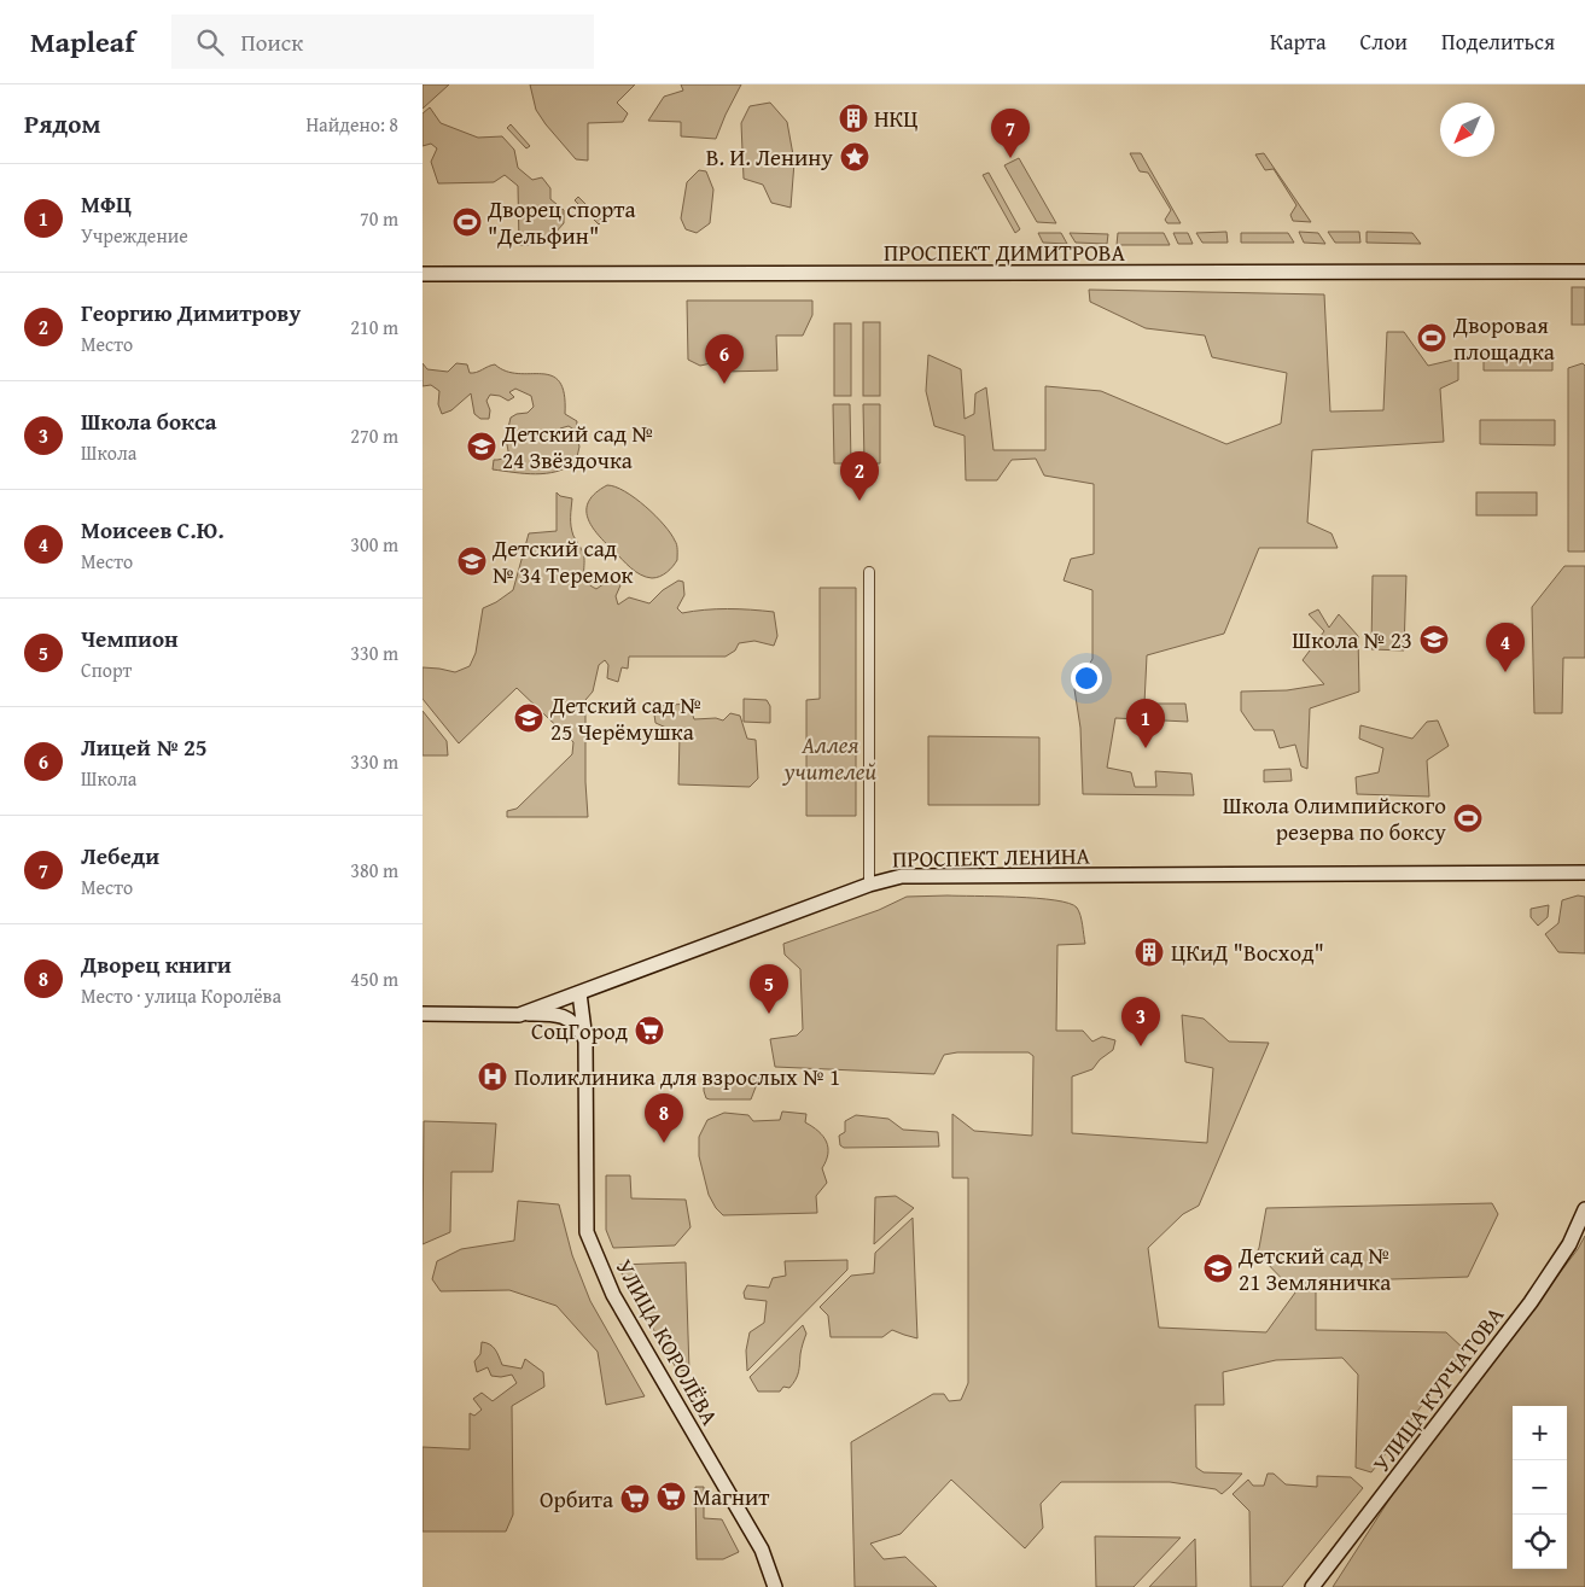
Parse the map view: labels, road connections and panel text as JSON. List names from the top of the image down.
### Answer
{
  "streets": {
    "main road": [
      "ПРОСПЕКТ ДИМИТРОВА",
      "ПРОСПЕКТ ЛЕНИНА",
      "УЛИЦА КОРОЛЁВА",
      "УЛИЦА КУРЧАТОВА"
    ]
  },
  "crossings": [
    ["ПРОСПЕКТ ЛЕНИНА", "УЛИЦА КОРОЛЁВА"]
  ],
  "parks": ["Аллея учителей"],
  "places": {
    "building": ["НКЦ", "ЦКиД \"Восход\""],
    "place": ["В. И. Ленину"],
    "sports": ["Дворец спорта \"Дельфин\"", "Дворовая площадка", "Школа Олимпийского резерва по боксу"],
    "school or university": [
      "Детский сад № 24 Звёздочка",
      "Детский сад № 34 Теремок",
      "Школа № 23",
      "Детский сад № 25 Черёмушка",
      "Детский сад № 21 Земляничка"
    ],
    "supermarket": ["СоцГород", "Магнит", "Орбита"],
    "hospital": ["Поликлиника для взрослых № 1"]
  },
  "north": "bottom left",
  "page": {
    "header": "Mapleaf",
    "search": "Поиск",
    "nav": ["Карта", "Слои", "Поделиться"],
    "heading": ["Рядом", "Найдено: 8"],
    "pins": [
      "7",
      "6",
      "2",
      "4",
      "1",
      "5",
      "3",
      "8"
    ],
    "list": [
      {
        "mark": "1",
        "name": "МФЦ",
        "note": "Учреждение",
        "value": "70 m"
      },
      {
        "mark": "2",
        "name": "Георгию Димитрову",
        "note": "Место",
        "value": "210 m"
      },
      {
        "mark": "3",
        "name": "Школа бокса",
        "note": "Школа",
        "value": "270 m"
      },
      {
        "mark": "4",
        "name": "Моисеев С.Ю.",
        "note": "Место",
        "value": "300 m"
      },
      {
        "mark": "5",
        "name": "Чемпион",
        "note": "Спорт",
        "value": "330 m"
      },
      {
        "mark": "6",
        "name": "Лицей № 25",
        "note": "Школа",
        "value": "330 m"
      },
      {
        "mark": "7",
        "name": "Лебеди",
        "note": "Место",
        "value": "380 m"
      },
      {
        "mark": "8",
        "name": "Дворец книги",
        "note": "Место · улица Королёва",
        "value": "450 m"
      }
    ],
    "map_buttons": ["+", "−"]
  }
}
